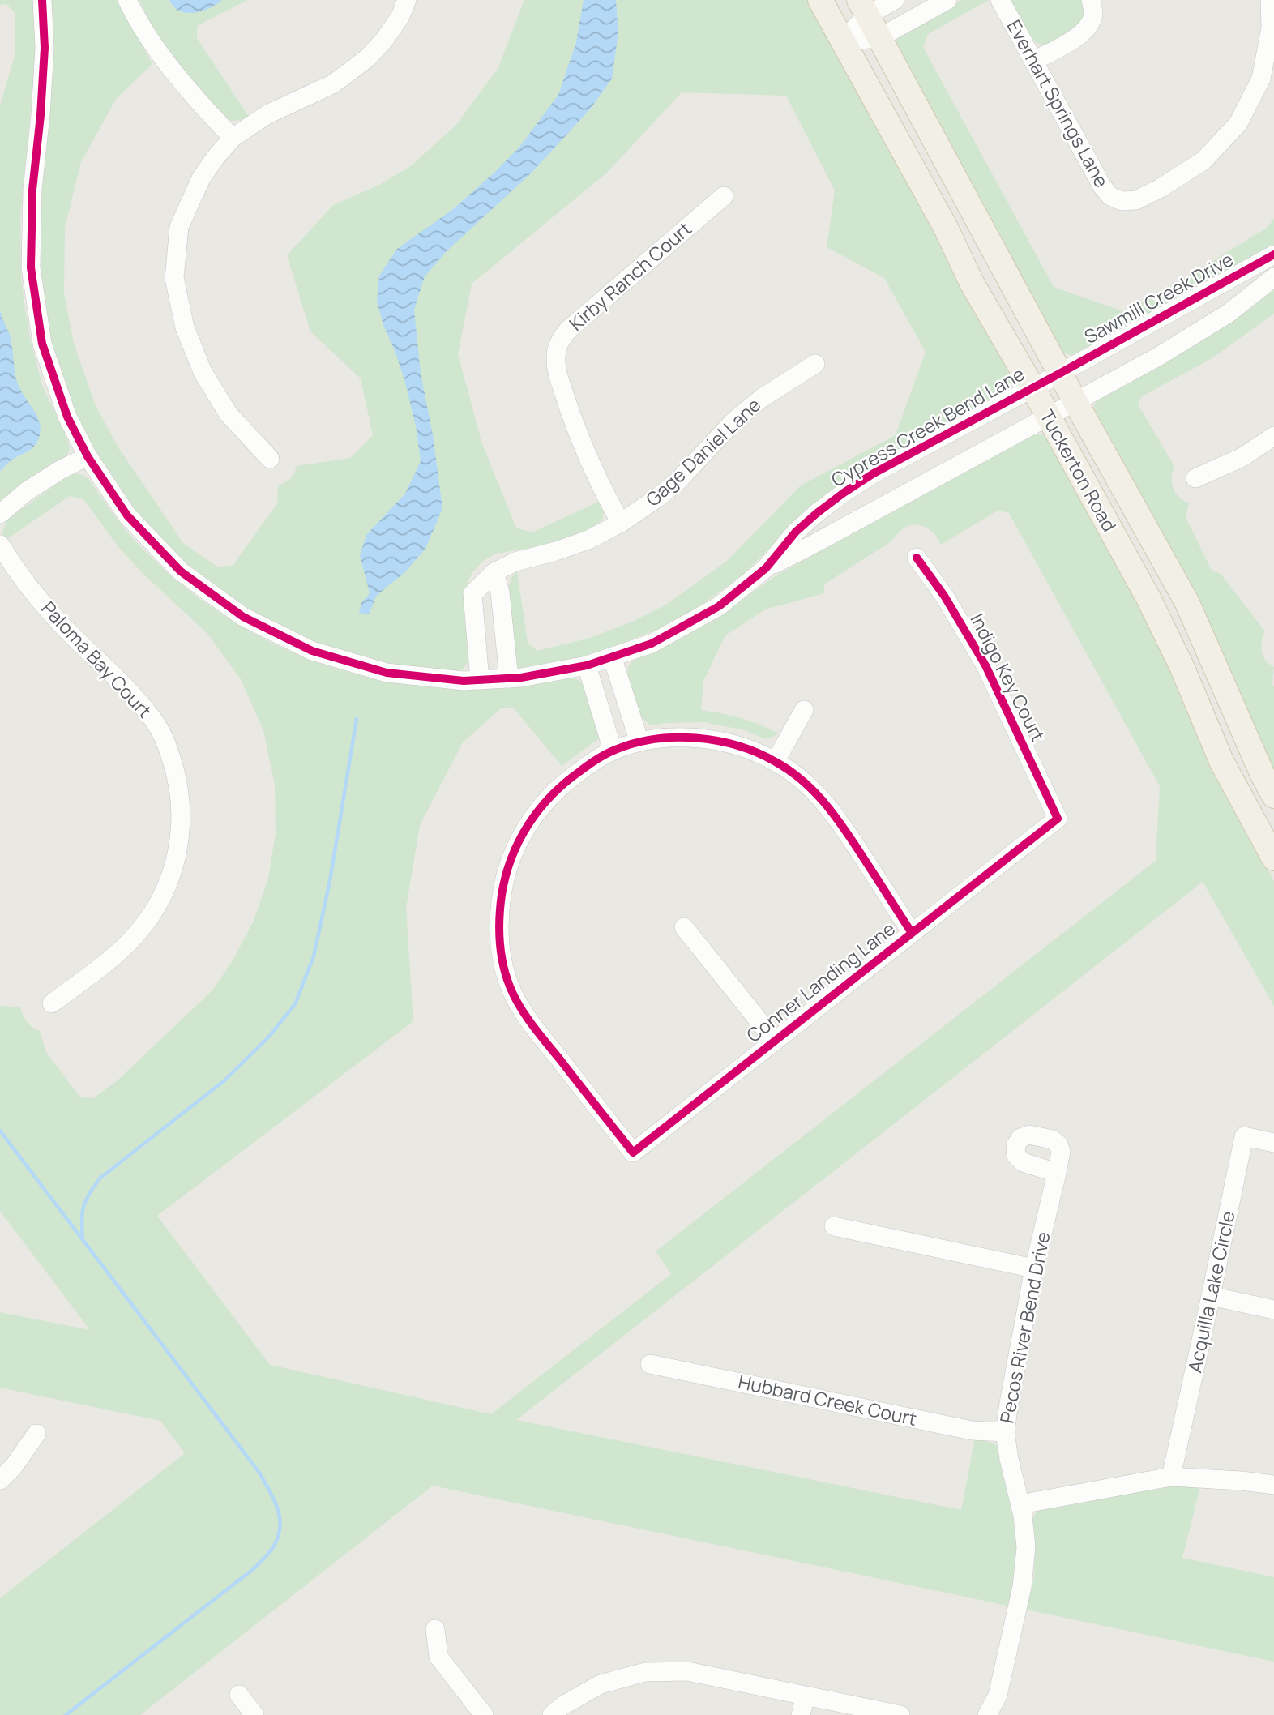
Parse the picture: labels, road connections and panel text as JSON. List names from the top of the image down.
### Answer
{
  "streets": {
    "main road": ["Tuckerton Road"],
    "street": [
      "Everhart Springs Lane",
      "Kirby Ranch Court",
      "Sawmill Creek Drive",
      "Cypress Creek Bend Lane",
      "Gage Daniel Lane",
      "Paloma Bay Court",
      "Indigo Key Court",
      "Conner Landing Lane",
      "Acquilla Lake Circle",
      "Pecos River Bend Drive",
      "Hubbard Creek Court"
    ]
  },
  "crossings": [
    ["Kirby Ranch Court", "Gage Daniel Lane"],
    ["Sawmill Creek Drive", "Cypress Creek Bend Lane"],
    ["Sawmill Creek Drive", "Tuckerton Road"],
    ["Cypress Creek Bend Lane", "Gage Daniel Lane"],
    ["Cypress Creek Bend Lane", "Tuckerton Road"],
    ["Indigo Key Court", "Conner Landing Lane"],
    ["Pecos River Bend Drive", "Hubbard Creek Court"]
  ]
}
